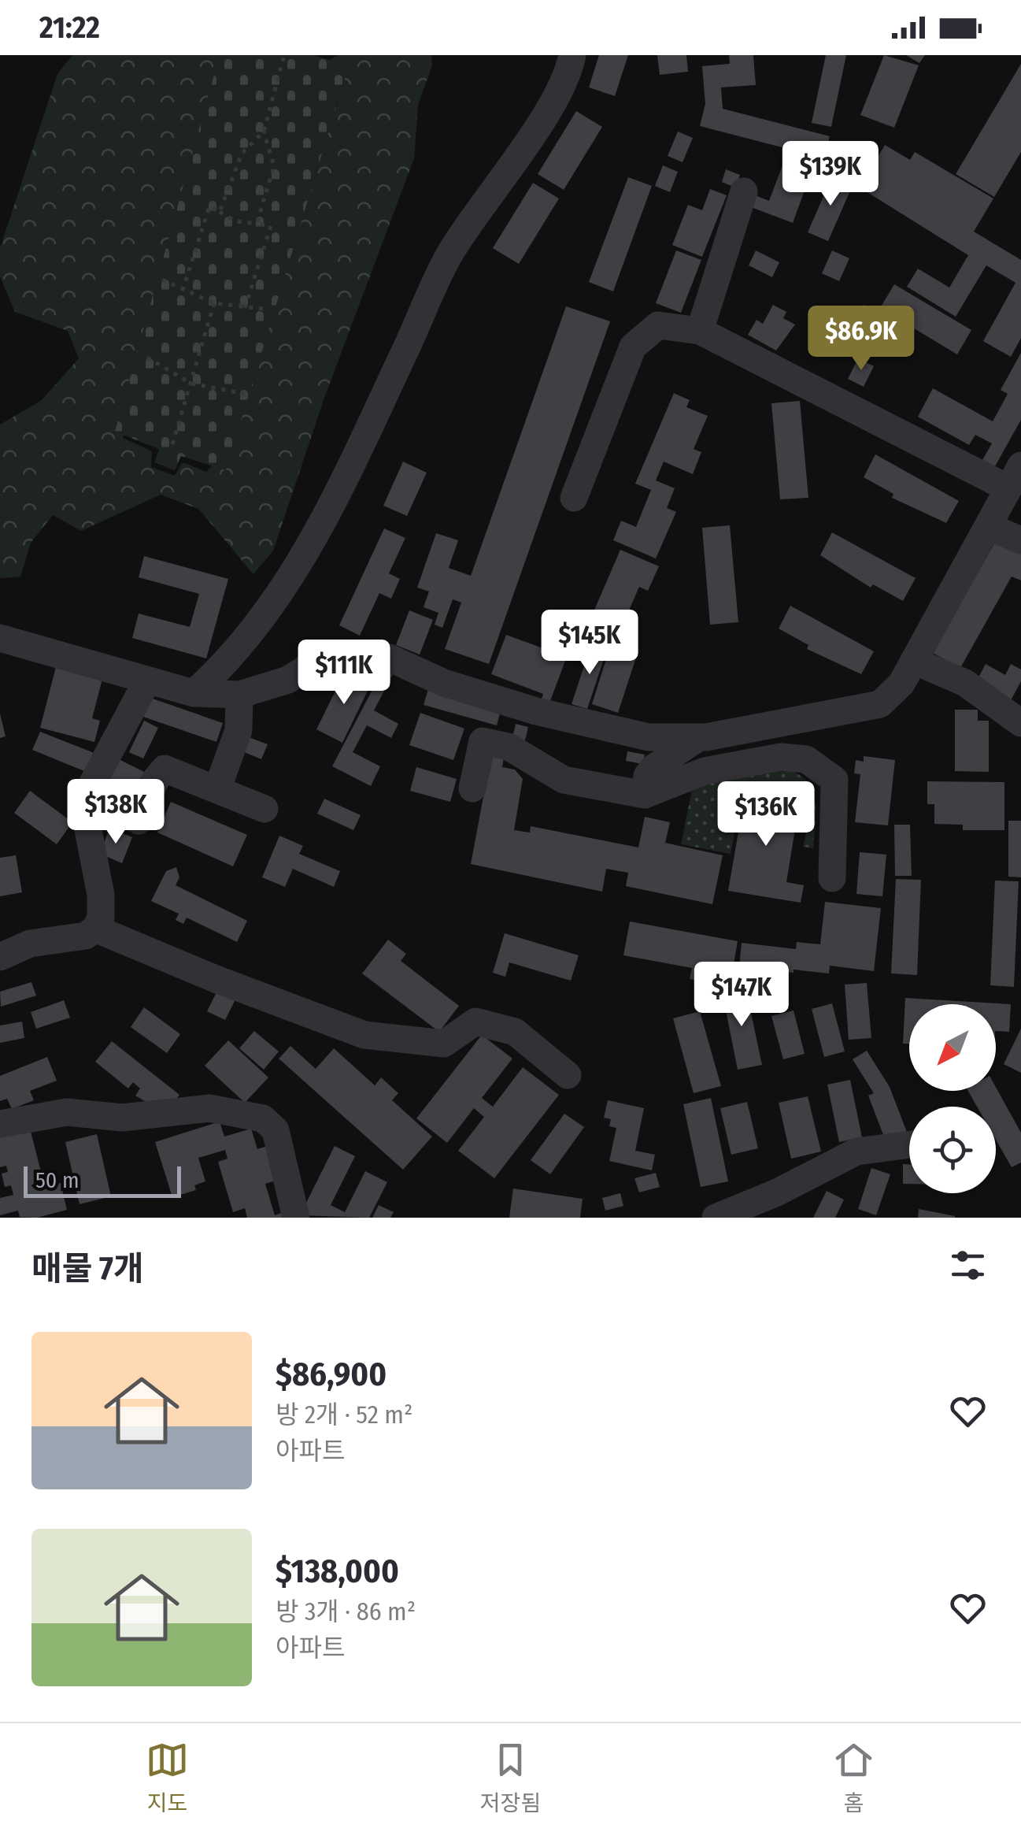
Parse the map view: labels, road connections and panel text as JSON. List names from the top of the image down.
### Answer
{
  "scale_bar": "50 m",
  "north": "bottom left",
  "page": {
    "status": "21:22",
    "price": [
      "$139K",
      "$86.9K",
      "$145K",
      "$111K",
      "$138K",
      "$136K",
      "$147K"
    ],
    "scale": "50 m",
    "heading": "매물 7개",
    "list": [
      {
        "name": "$86,900",
        "note": "방 2개 · 52 m² · 아파트"
      },
      {
        "name": "$138,000",
        "note": "방 3개 · 86 m² · 아파트"
      }
    ],
    "tabs": ["지도", "저장됨", "홈"]
  }
}
